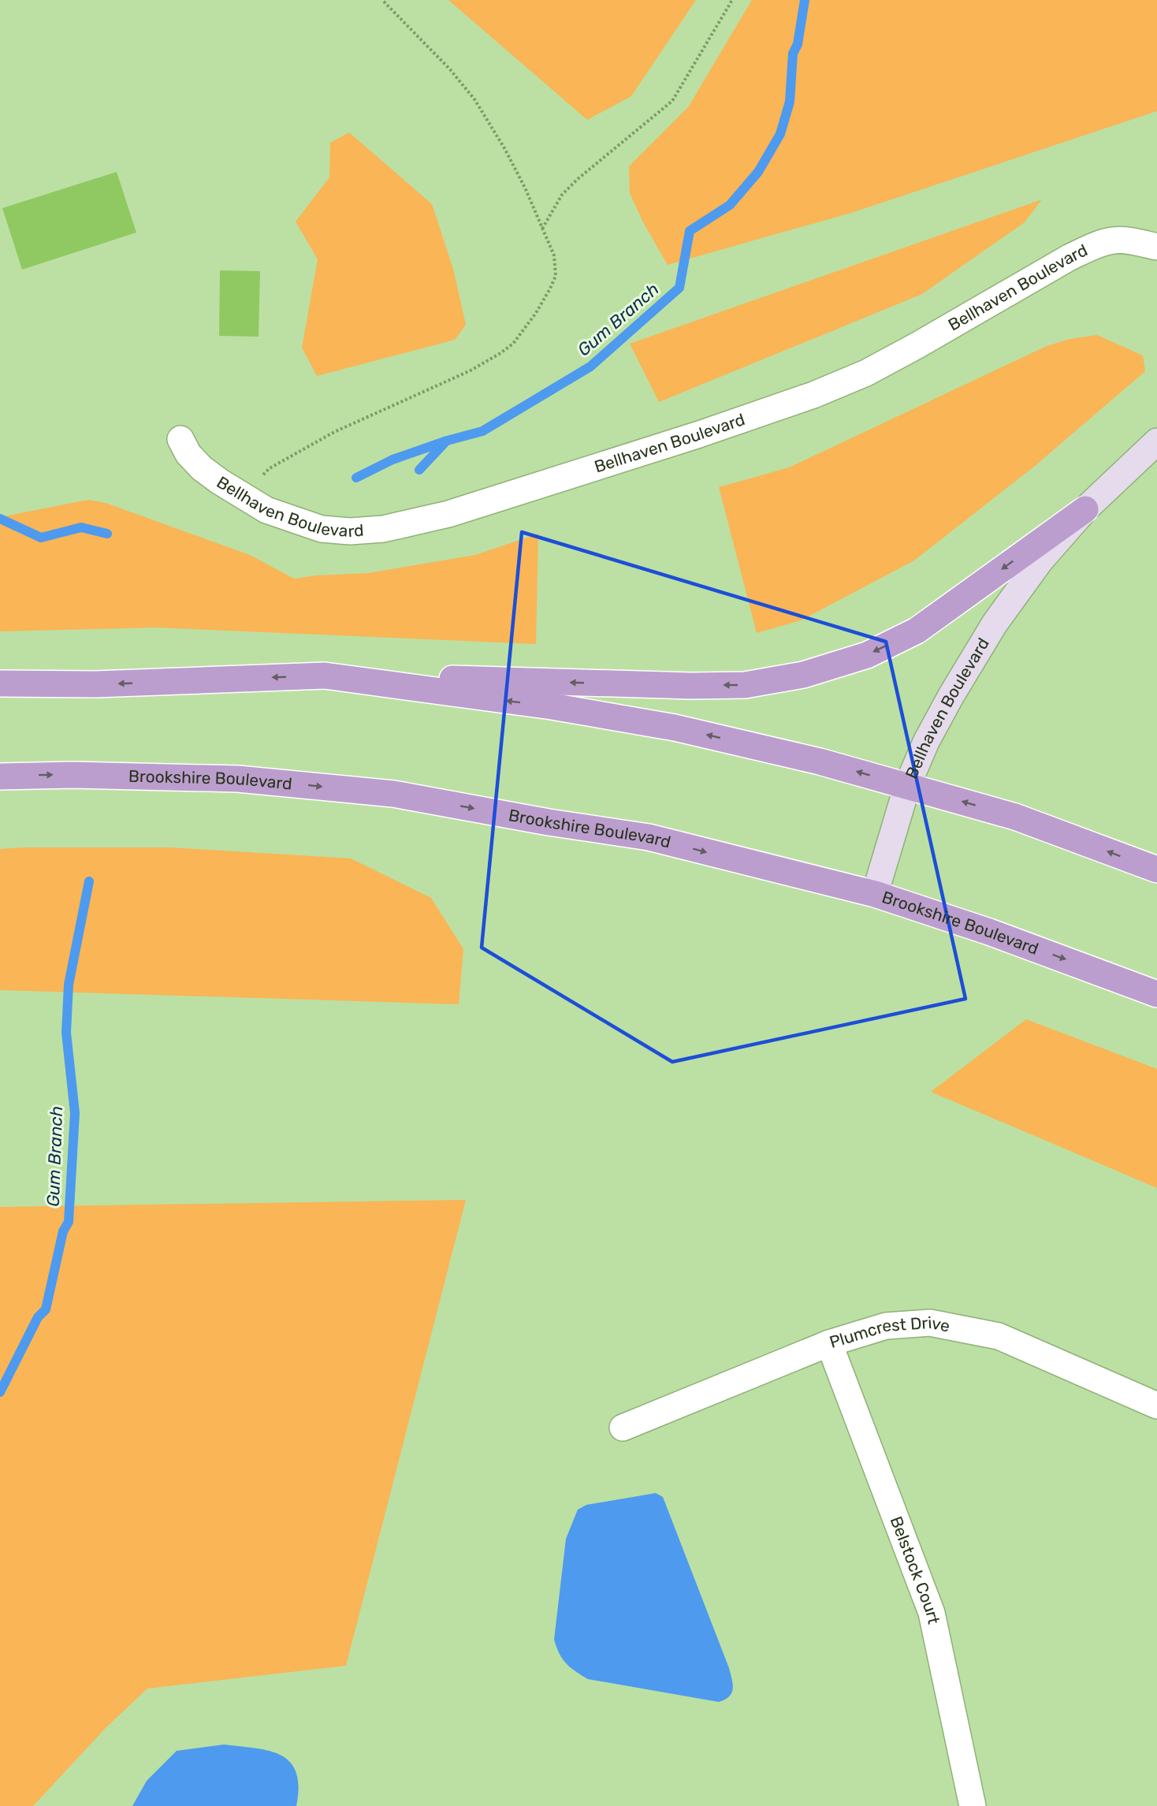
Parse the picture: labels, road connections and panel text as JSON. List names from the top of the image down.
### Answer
{
  "streets": {
    "highway": ["Brookshire Boulevard"],
    "main road": ["Bellhaven Boulevard"],
    "street": ["Plumcrest Drive", "Belstock Court"]
  },
  "crossings": [
    ["Bellhaven Boulevard", "Brookshire Boulevard"],
    ["Plumcrest Drive", "Belstock Court"]
  ],
  "water": ["Gum Branch"]
}
